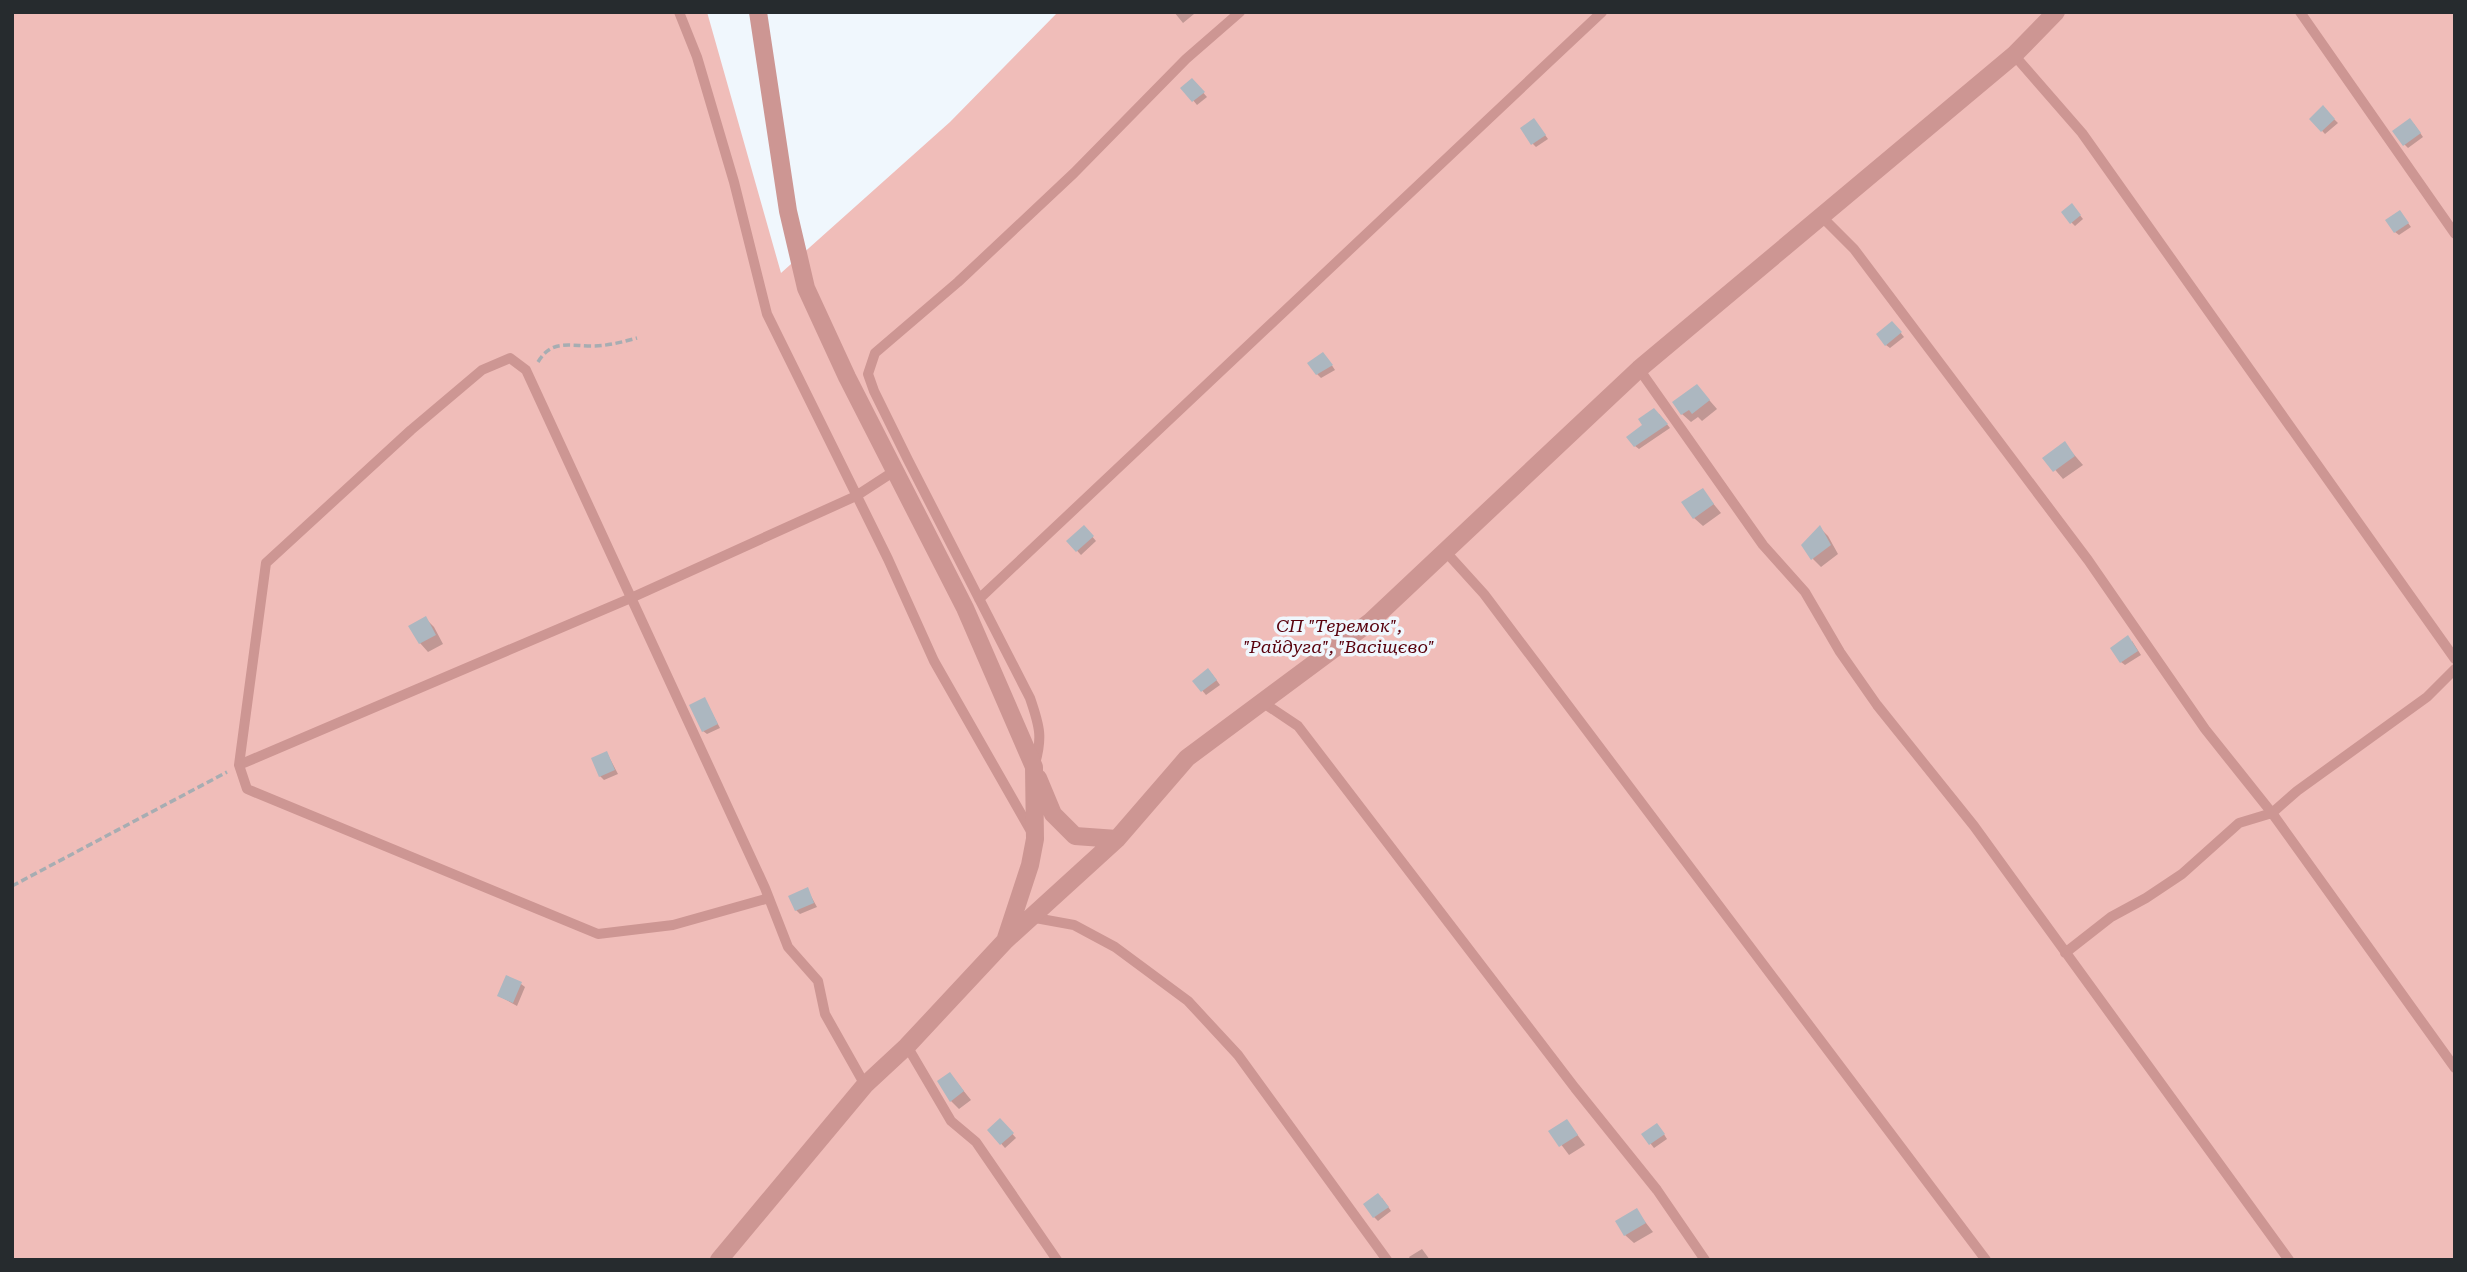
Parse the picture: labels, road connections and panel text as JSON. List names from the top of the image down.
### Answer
{
  "parks": ["СП \"Теремок\", \"Райдуга\", \"Васіщєво\""]
}
